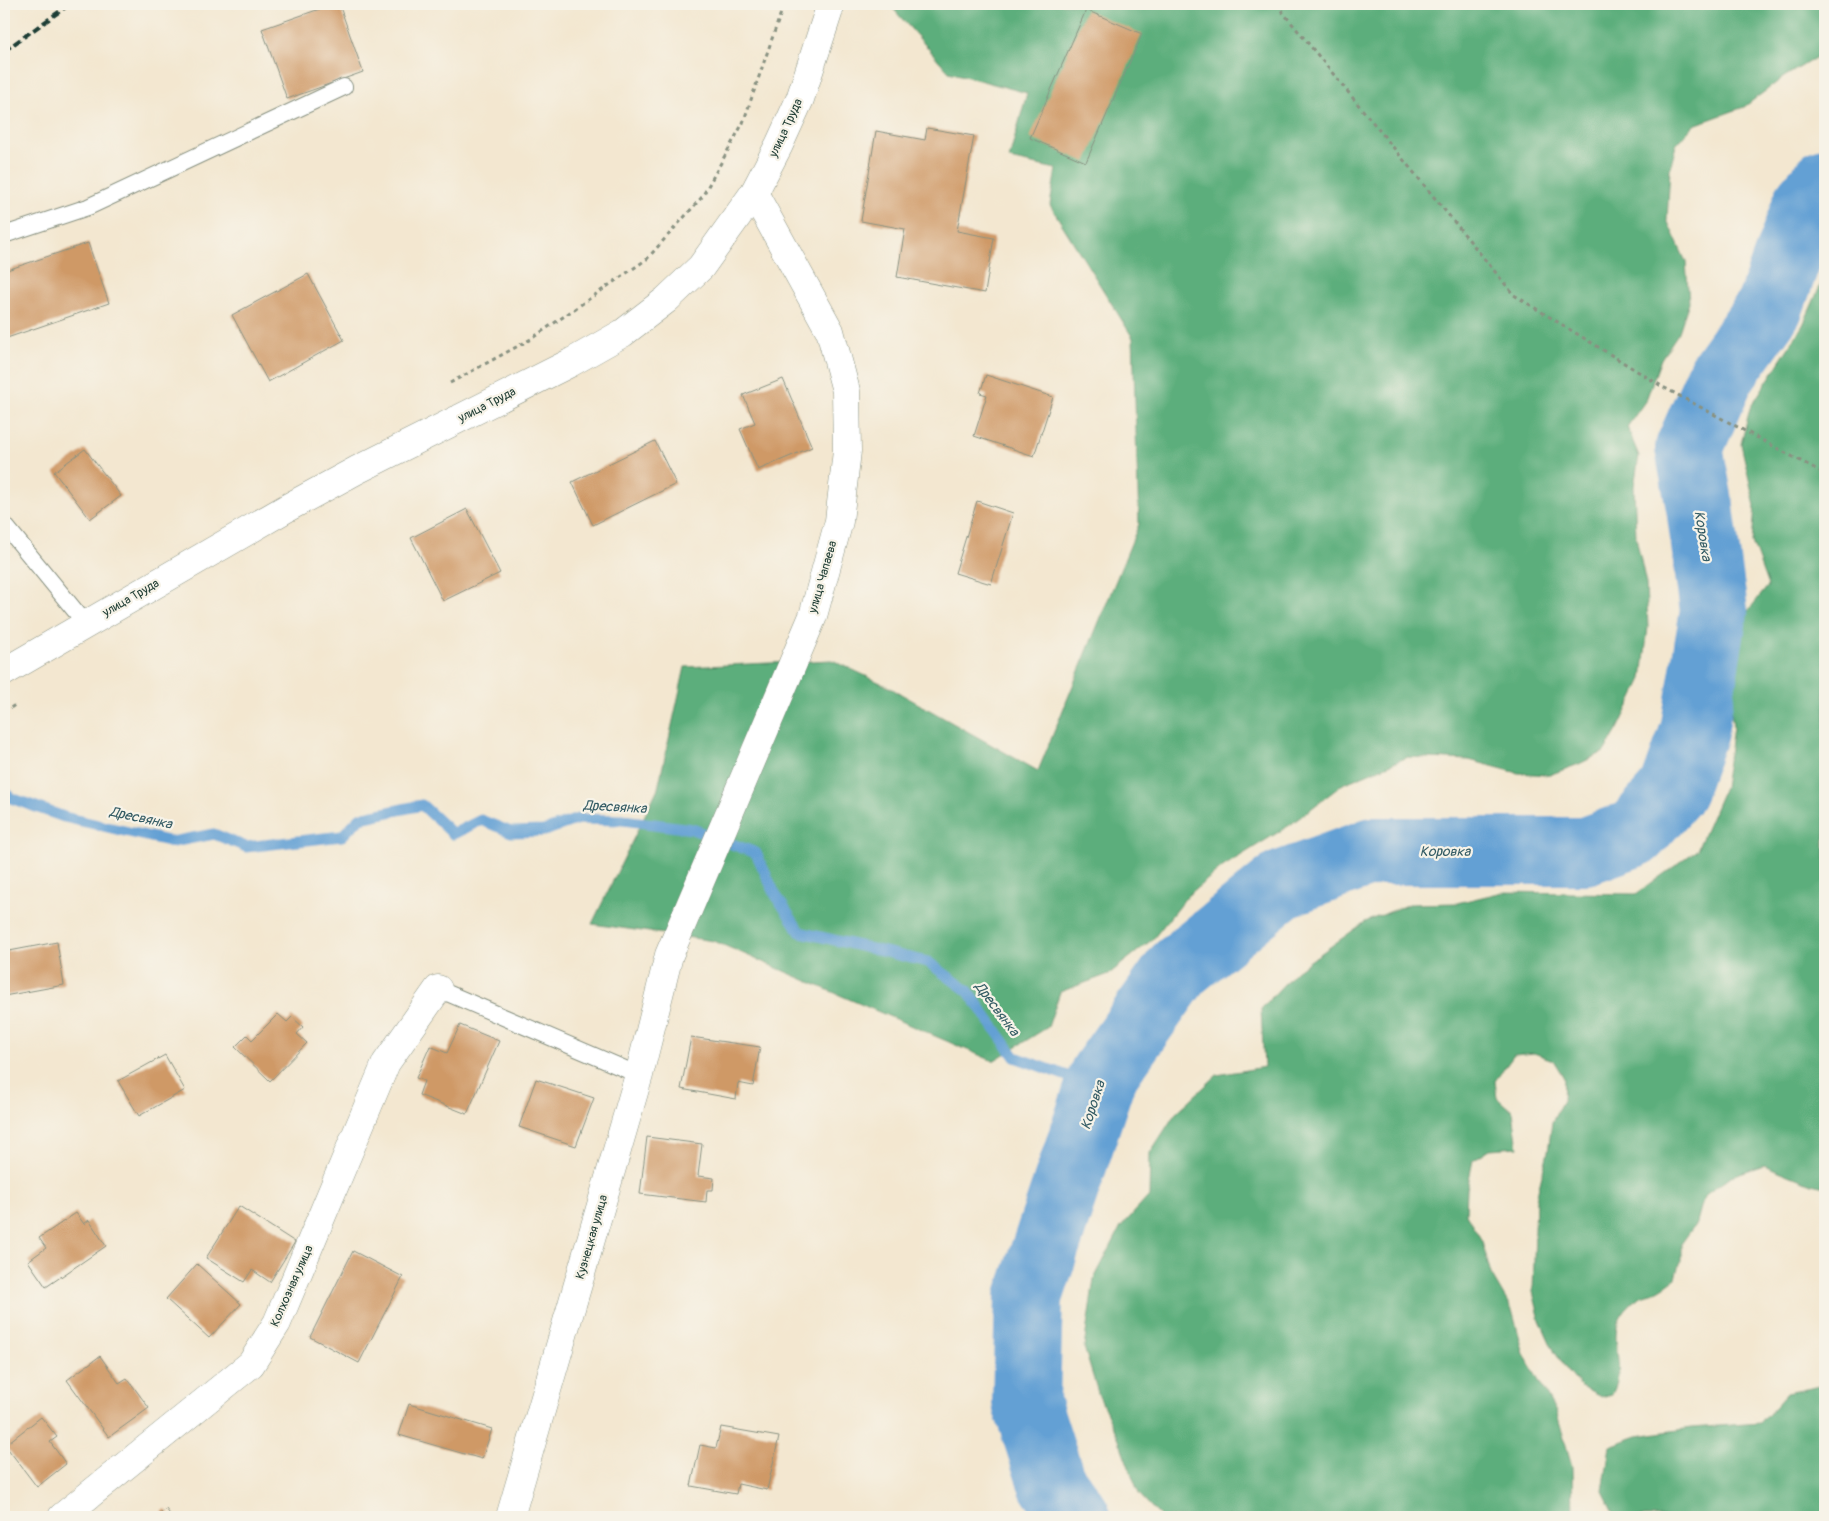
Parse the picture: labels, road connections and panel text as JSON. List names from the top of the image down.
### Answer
{
  "streets": {
    "street": [
      "улица Труда",
      "улица Чапаева",
      "Кузнецкая улица",
      "Колхозная улица"
    ]
  },
  "crossings": [
    ["улица Труда", "улица Чапаева"],
    ["улица Чапаева", "Кузнецкая улица"]
  ],
  "water": ["Коровка", "Дресвянка"]
}
